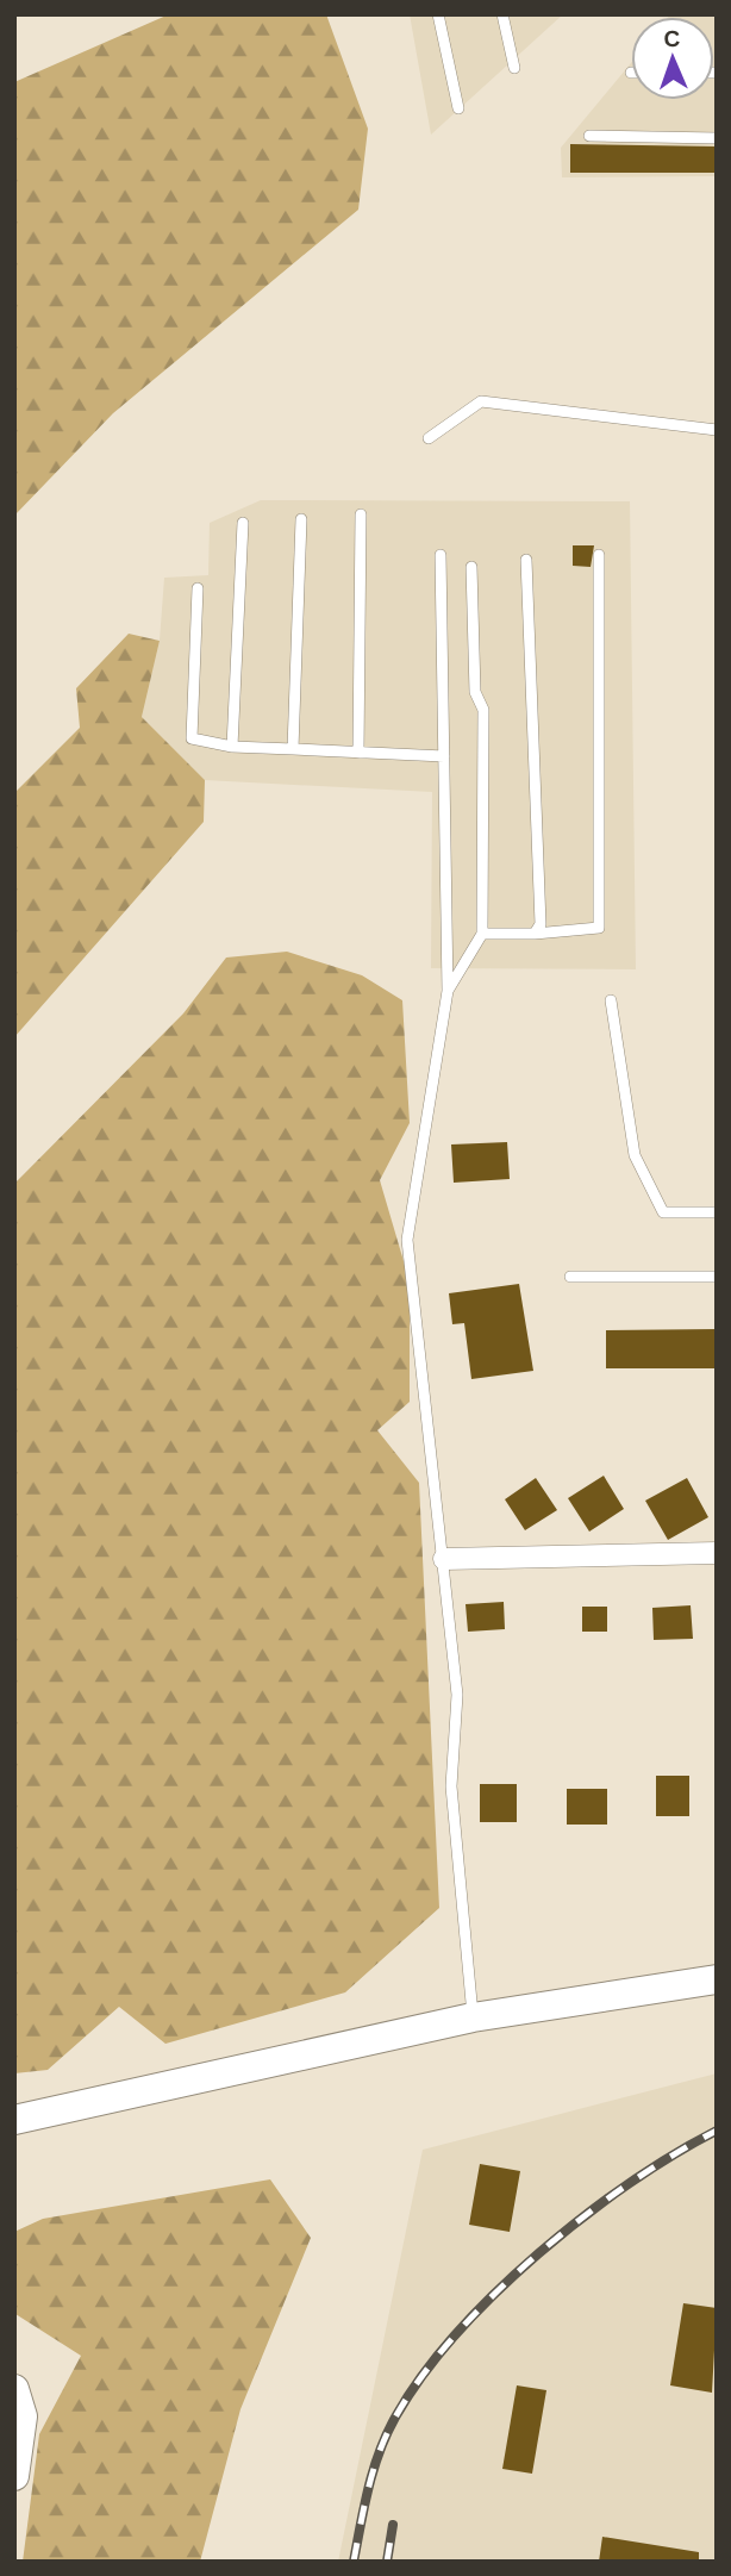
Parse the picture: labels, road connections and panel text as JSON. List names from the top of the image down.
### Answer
{
  "north": "top"
}
